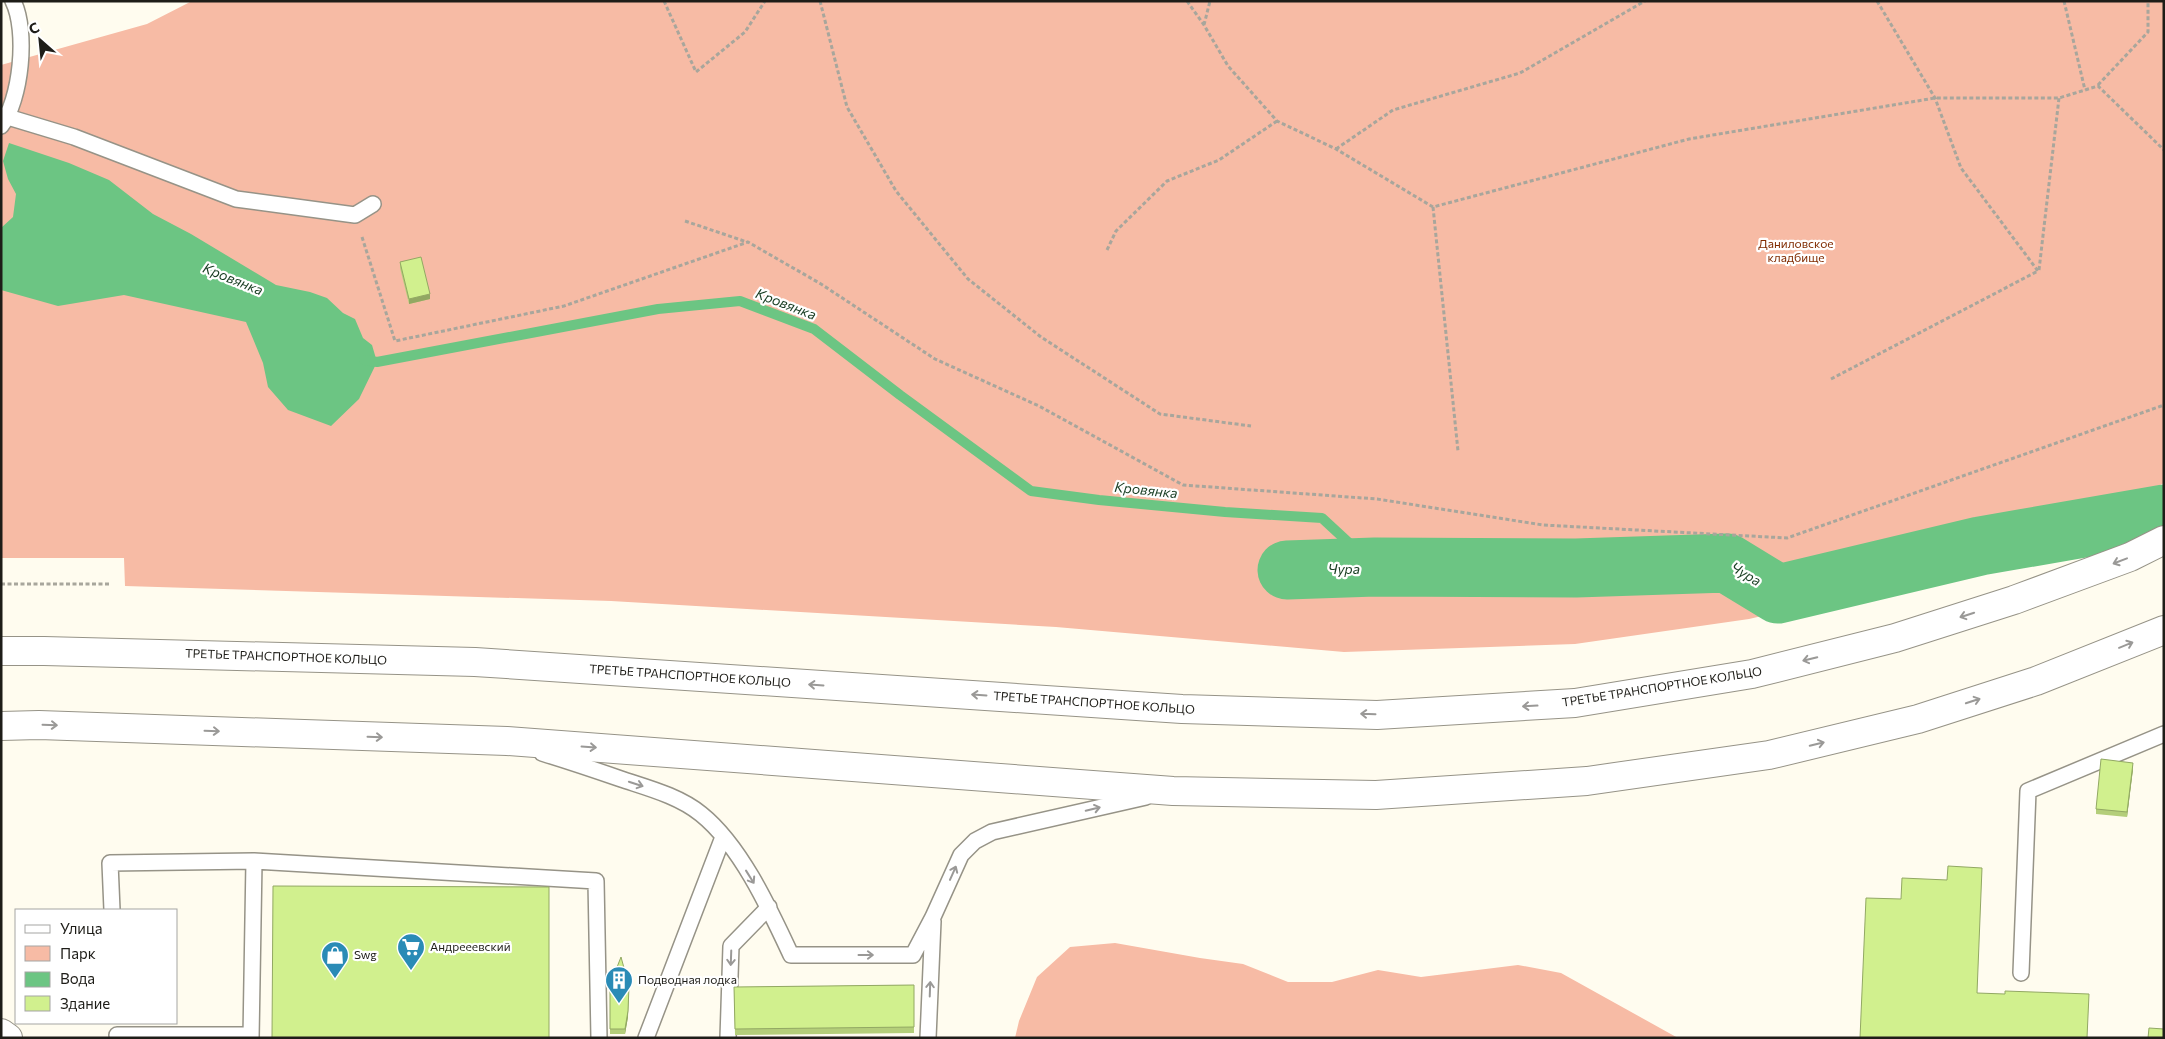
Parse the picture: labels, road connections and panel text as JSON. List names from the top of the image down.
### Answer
{
  "streets": {
    "main road": ["ТРЕТЬЕ ТРАНСПОРТНОЕ КОЛЬЦО"]
  },
  "water": ["Кровянка", "Чура"],
  "parks": ["Даниловское кладбище"],
  "places": {
    "supermarket": ["Андрееевский"],
    "shop": ["Swg"],
    "building": ["Подводная лодка"]
  },
  "legend": [
    "Улица",
    "Парк",
    "Вода",
    "Здание"
  ],
  "north": "top left"
}
